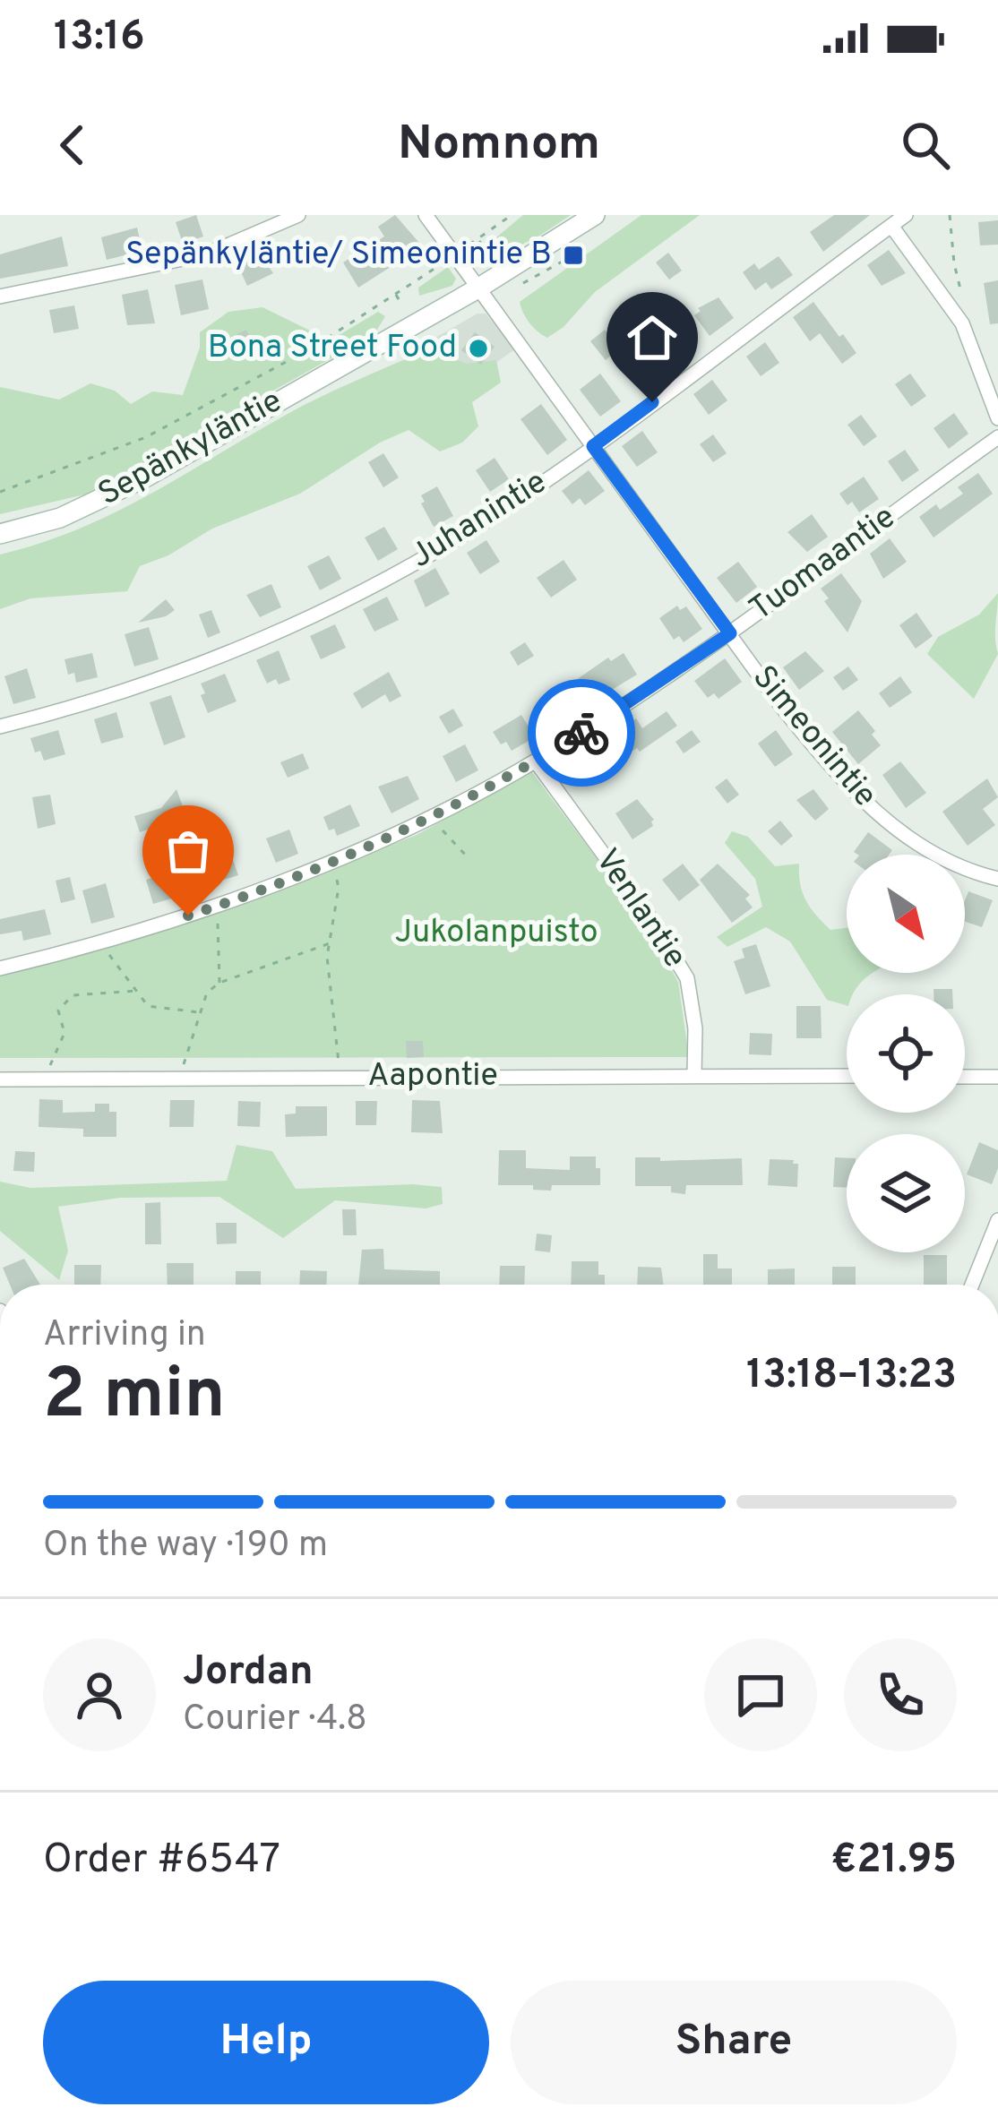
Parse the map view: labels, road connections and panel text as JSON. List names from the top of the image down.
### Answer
{
  "streets": {
    "main road": ["Sepänkyläntie"],
    "street": [
      "Juhanintie",
      "Tuomaantie",
      "Simeonintie",
      "Venlantie",
      "Aapontie"
    ]
  },
  "crossings": [
    ["Sepänkyläntie", "Simeonintie"],
    ["Juhanintie", "Simeonintie"],
    ["Tuomaantie", "Simeonintie"],
    ["Tuomaantie", "Venlantie"],
    ["Venlantie", "Aapontie"]
  ],
  "parks": ["Jukolanpuisto"],
  "places": {
    "transit": ["Sepänkyläntie/ Simeonintie B"],
    "other": ["Bona Street Food"]
  },
  "north": "bottom right",
  "page": {
    "status": "13:16",
    "header": "Nomnom",
    "heading": ["2 min", "Arriving in", "13:18–13:23"],
    "panel": [
      "Jordan",
      "Courier · 4.8",
      "Order #6547",
      "€21.95"
    ],
    "bar": "On the way · 190 m",
    "buttons": ["Help", "Share"]
  }
}
